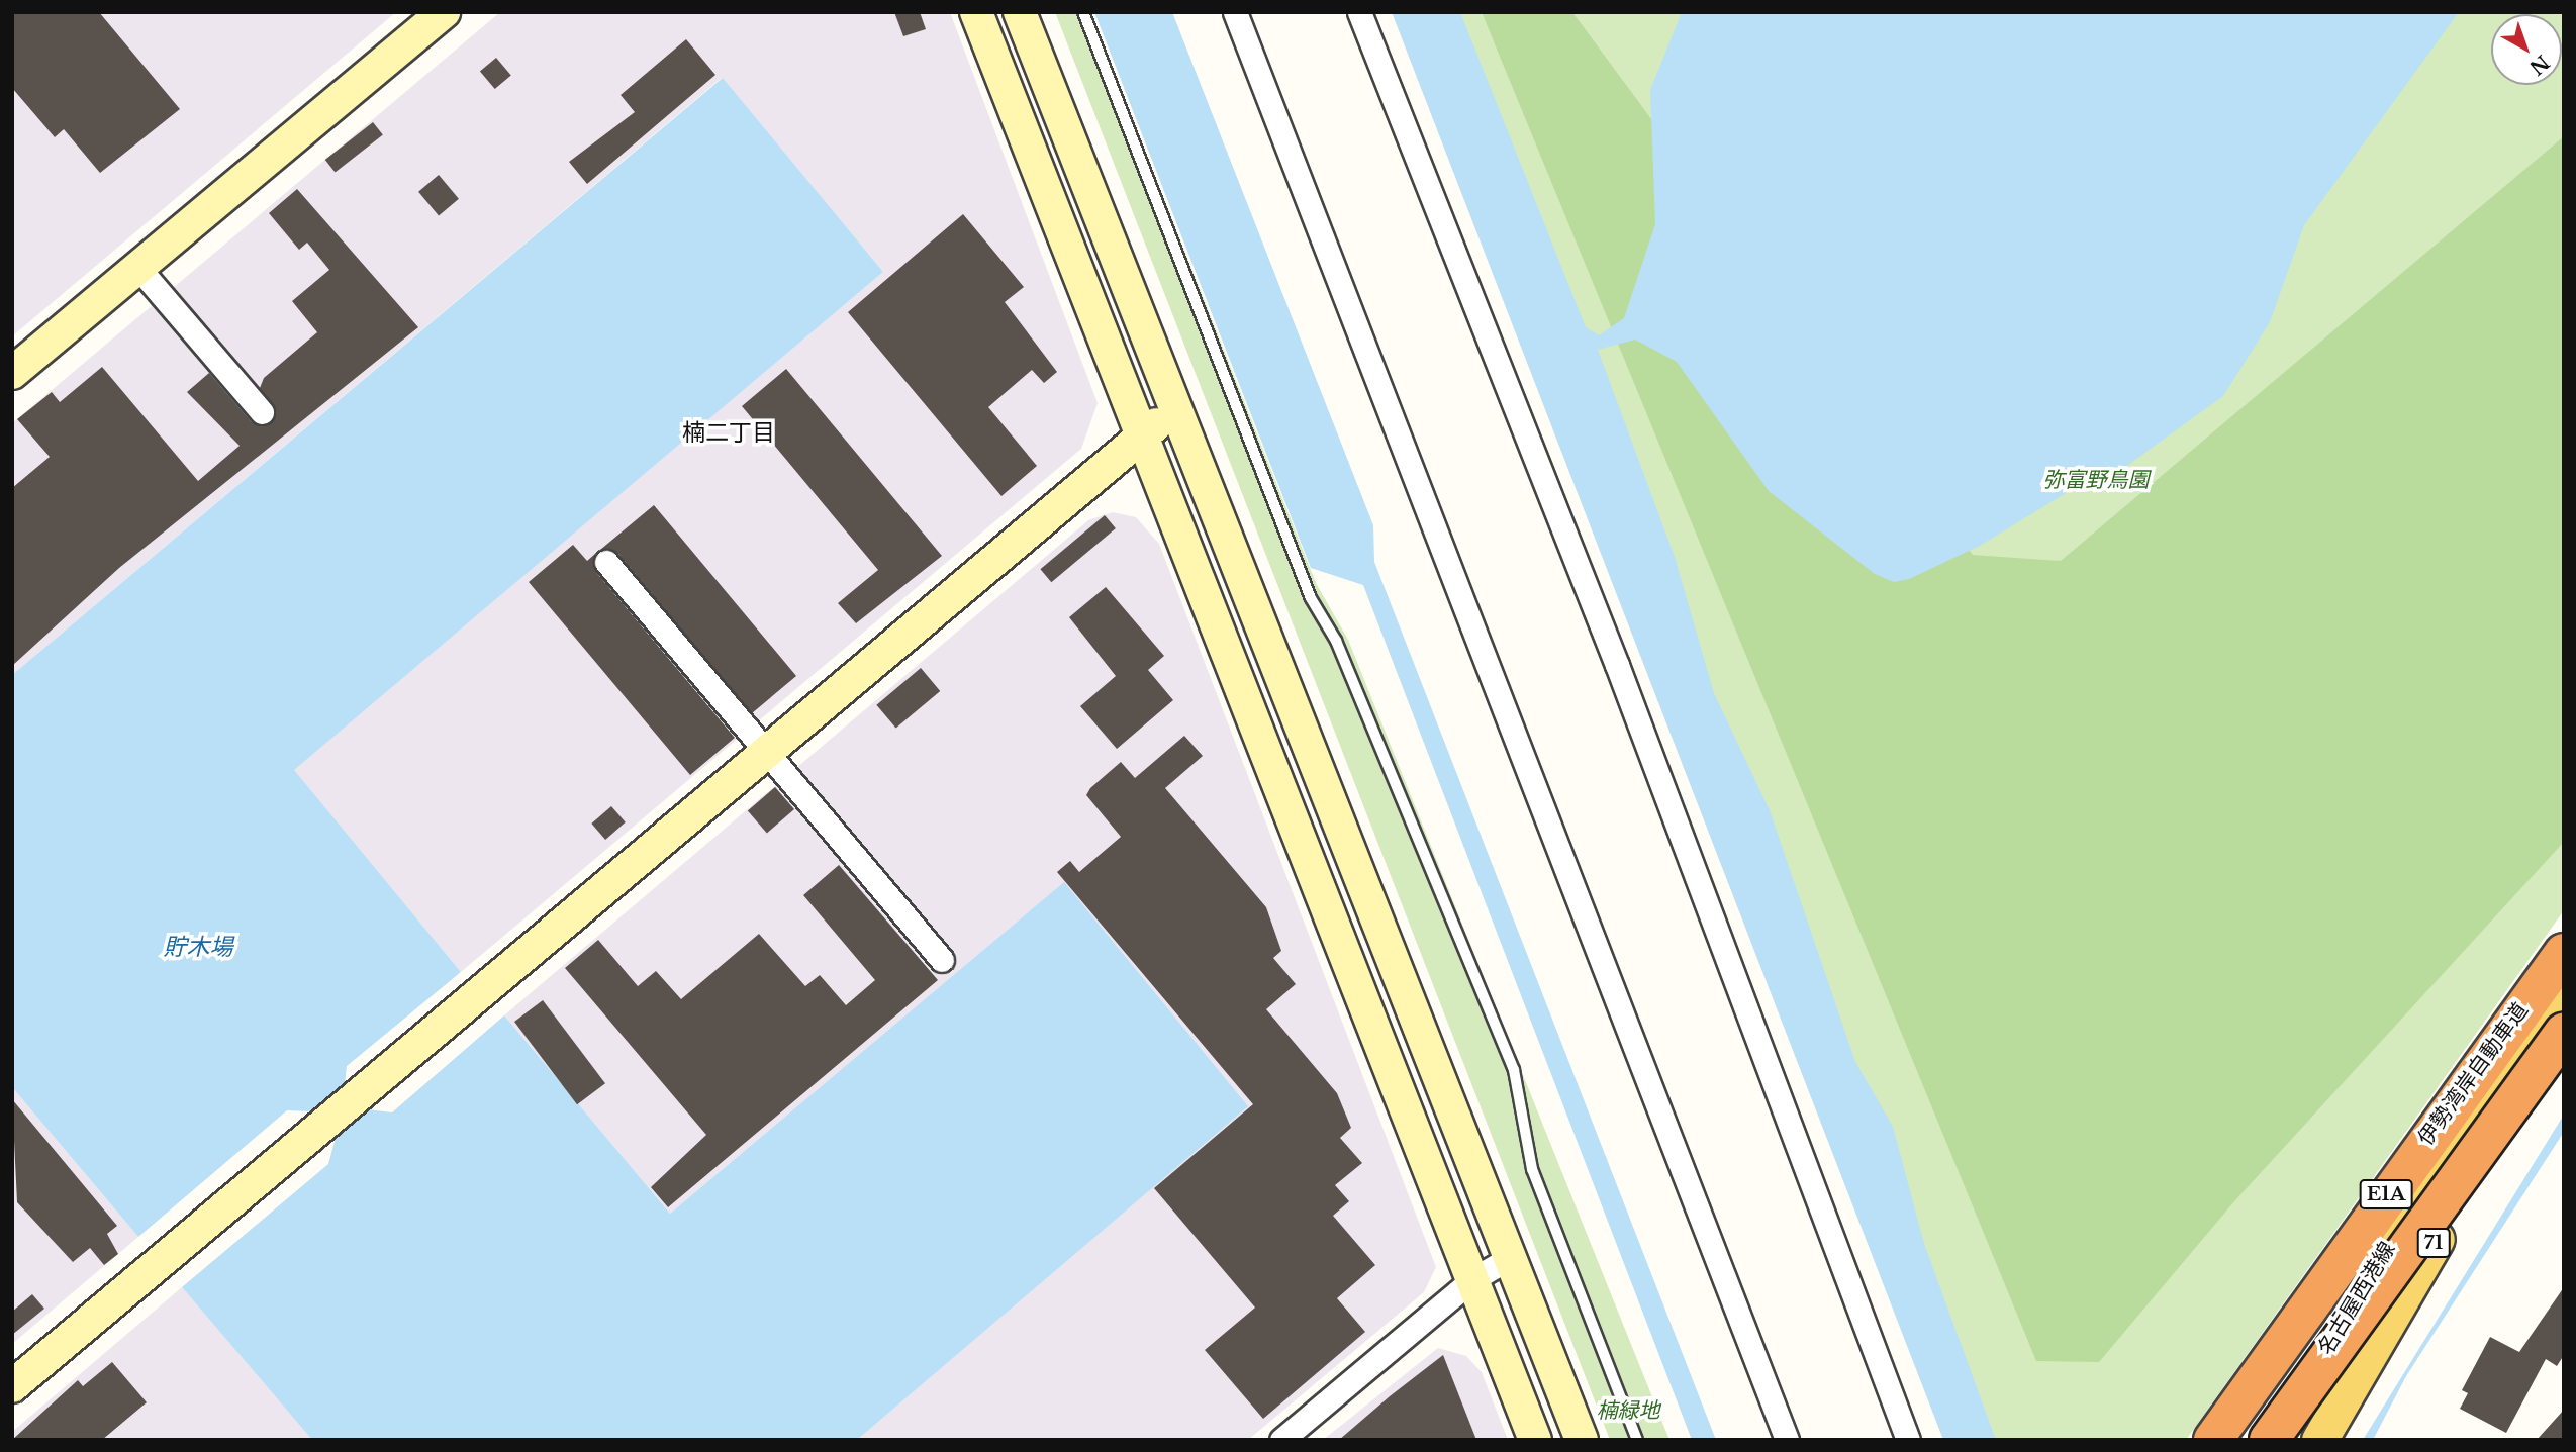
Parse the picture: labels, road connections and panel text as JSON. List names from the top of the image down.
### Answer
{
  "streets": {
    "highway": ["伊勢湾岸自動車道", "E1A"],
    "main road": ["71", "名古屋西港線"]
  },
  "crossings": [
    ["E1A", "名古屋西港線"]
  ],
  "districts": ["楠二丁目"],
  "water": ["貯木場"],
  "parks": ["弥富野鳥園", "楠緑地"],
  "north": "bottom right"
}
